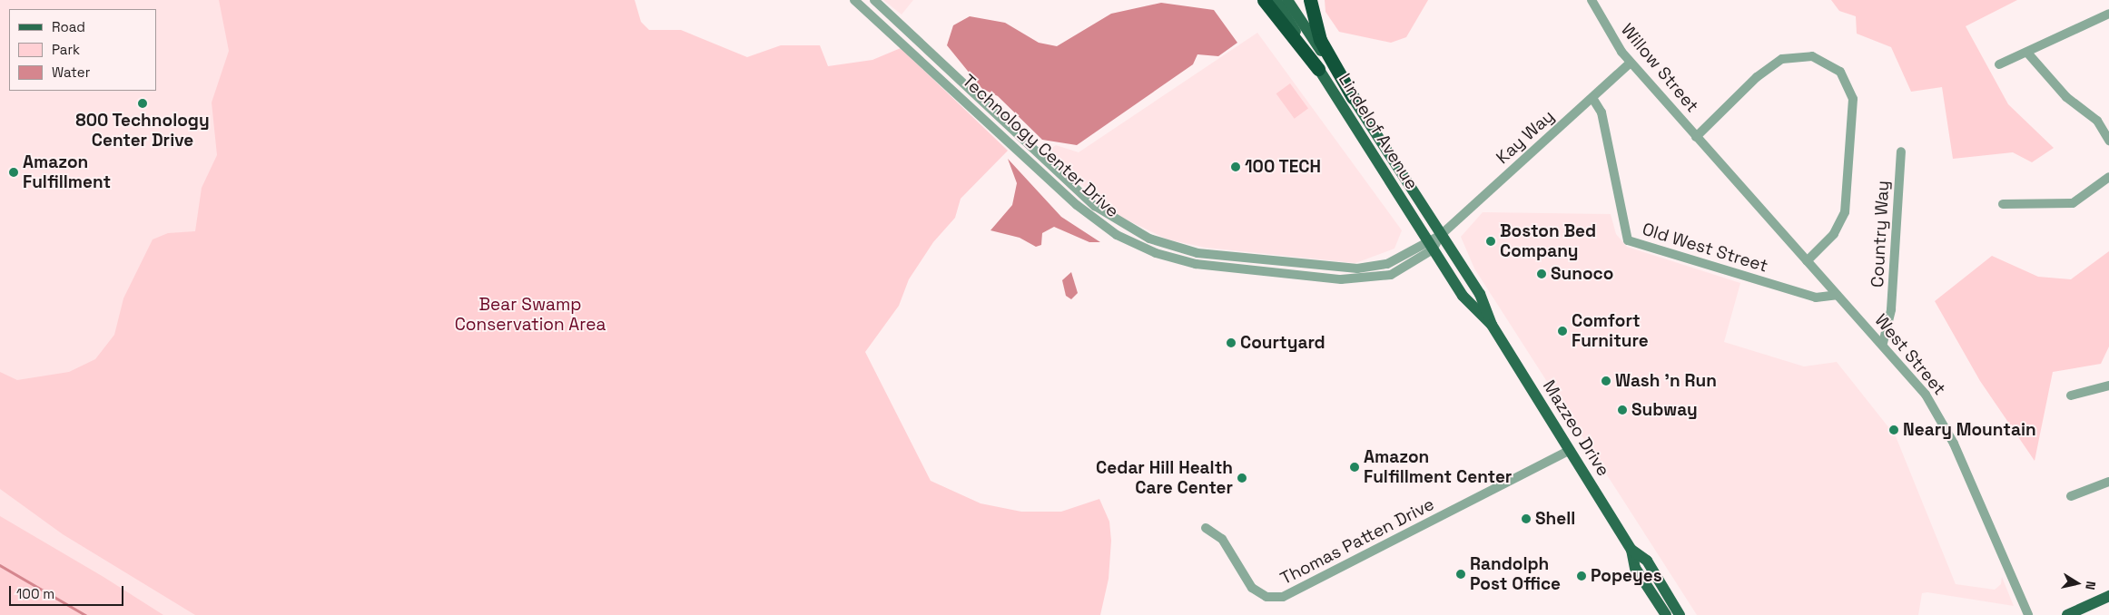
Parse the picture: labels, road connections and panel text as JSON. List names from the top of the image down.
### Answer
{
  "streets": {
    "main road": ["Lindelof Avenue", "Mazzeo Drive"],
    "street": [
      "Willow Street",
      "Kay Way",
      "Technology Center Drive",
      "Country Way",
      "Old West Street",
      "West Street",
      "Thomas Patten Drive"
    ]
  },
  "crossings": [
    ["Willow Street", "Kay Way"],
    ["Willow Street", "West Street"],
    ["Lindelof Avenue", "Kay Way"],
    ["Lindelof Avenue", "Technology Center Drive"],
    ["Lindelof Avenue", "Mazzeo Drive"],
    ["Kay Way", "Technology Center Drive"],
    ["Kay Way", "Old West Street"],
    ["Country Way", "West Street"],
    ["Old West Street", "West Street"],
    ["Mazzeo Drive", "Thomas Patten Drive"]
  ],
  "parks": ["Bear Swamp Conservation Area"],
  "places": [
    "800 Technology Center Drive",
    "100 TECH",
    "Amazon Fulfillment",
    "Boston Bed Company",
    "Sunoco",
    "Comfort Furniture",
    "Courtyard",
    "Wash 'n Run",
    "Subway",
    "Neary Mountain",
    "Amazon Fulfillment Center",
    "Cedar Hill Health Care Center",
    "Shell",
    "Randolph Post Office",
    "Popeyes"
  ],
  "legend": ["Road", "Park", "Water"],
  "scale_bar": "100 m",
  "north": "right"
}
